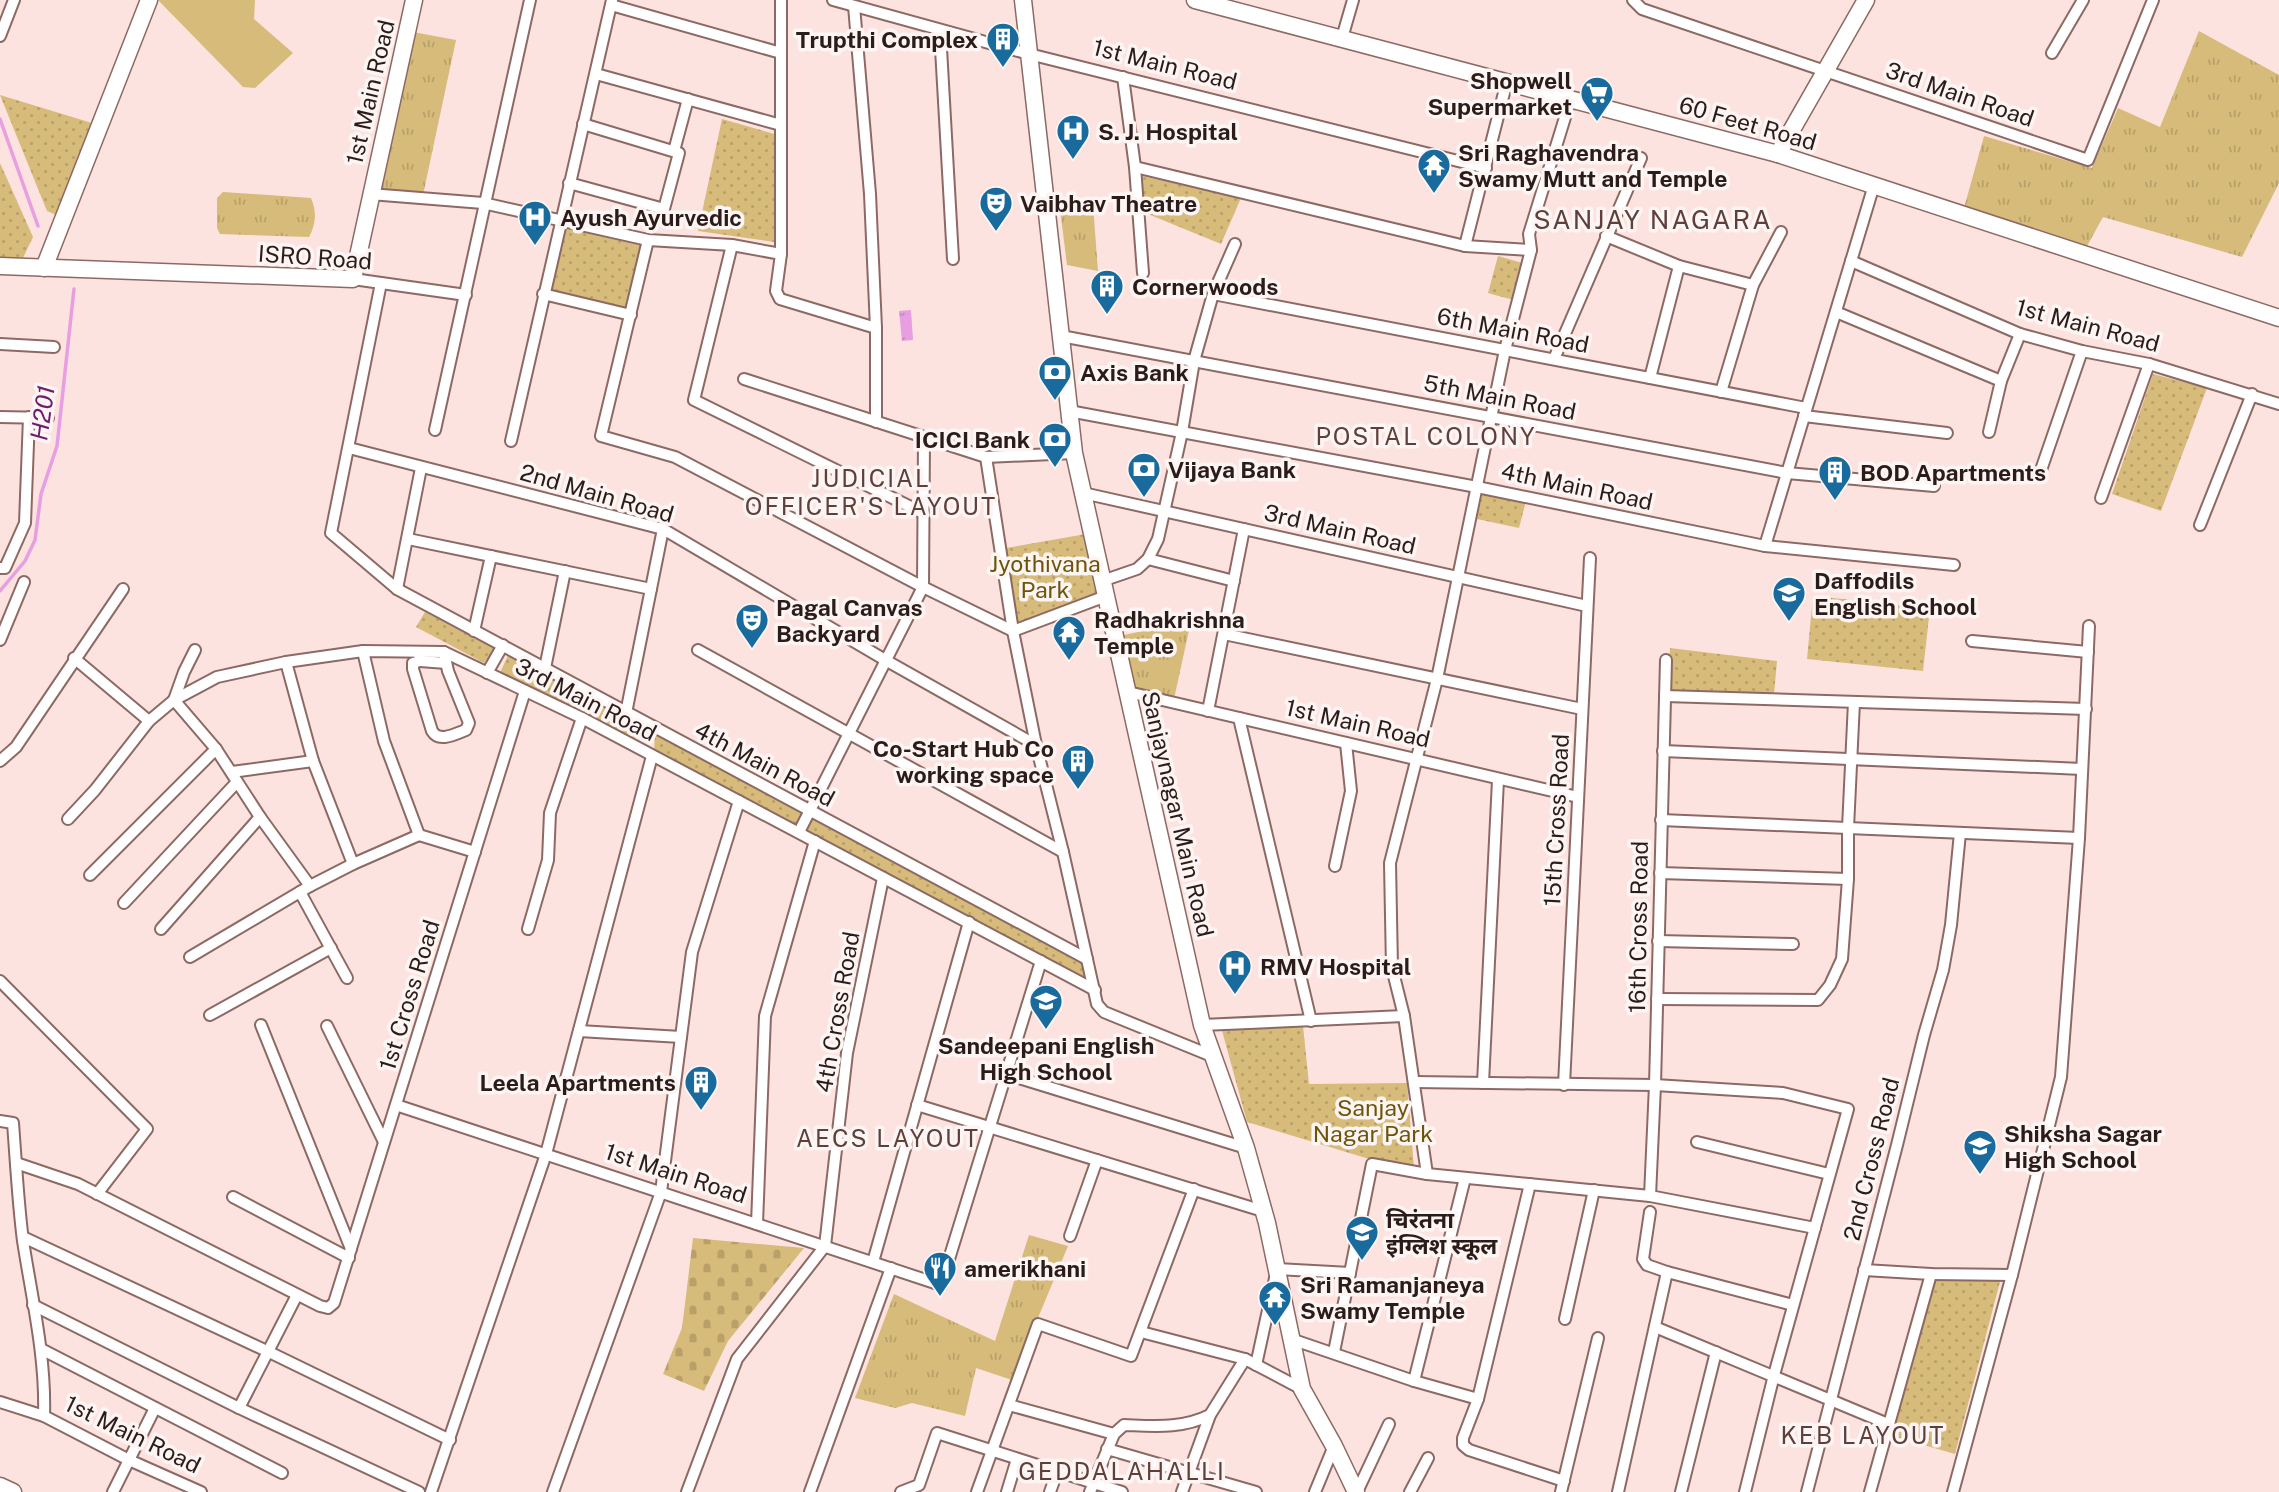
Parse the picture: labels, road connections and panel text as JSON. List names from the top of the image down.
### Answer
{
  "streets": {
    "street": [
      "1st Main Road",
      "3rd Main Road",
      "60 Feet Road",
      "ISRO Road",
      "6th Main Road",
      "5th Main Road",
      "4th Main Road",
      "2nd Main Road",
      "Sanjaynagar Main Road",
      "15th Cross Road",
      "16th Cross Road",
      "1st Cross Road",
      "4th Cross Road",
      "2nd Cross Road"
    ]
  },
  "crossings": [
    ["1st Main Road", "ISRO Road"],
    ["1st Main Road", "Sanjaynagar Main Road"],
    ["1st Main Road", "15th Cross Road"],
    ["1st Main Road", "1st Cross Road"],
    ["1st Main Road", "4th Cross Road"],
    ["3rd Main Road", "Sanjaynagar Main Road"],
    ["3rd Main Road", "15th Cross Road"],
    ["3rd Main Road", "1st Cross Road"],
    ["3rd Main Road", "4th Cross Road"],
    ["ISRO Road", "4th Main Road"],
    ["ISRO Road", "2nd Main Road"],
    ["5th Main Road", "Sanjaynagar Main Road"],
    ["4th Main Road", "Sanjaynagar Main Road"]
  ],
  "districts": [
    "SANJAY NAGARA",
    "POSTAL COLONY",
    "JUDICIAL OFFICER'S LAYOUT",
    "AECS LAYOUT",
    "KEB LAYOUT",
    "GEDDALAHALLI"
  ],
  "water": ["H201"],
  "parks": ["Jyothivana Park", "Sanjay Nagar Park"],
  "places": {
    "building": [
      "Trupthi Complex",
      "Cornerwoods",
      "BOD Apartments",
      "Co-Start Hub Co working space",
      "Leela Apartments"
    ],
    "supermarket": ["Shopwell Supermarket"],
    "hospital": ["S. J. Hospital", "Ayush Ayurvedic", "RMV Hospital"],
    "temple": ["Sri Raghavendra Swamy Mutt and Temple", "Radhakrishna Temple", "Sri Ramanjaneya Swamy Temple"],
    "theatre": ["Vaibhav Theatre", "Pagal Canvas Backyard"],
    "bank": ["Axis Bank", "ICICI Bank", "Vijaya Bank"],
    "school or university": [
      "Daffodils English School",
      "Sandeepani English High School",
      "Shiksha Sagar High School",
      "चिरंतना इंग्लिश स्कूल"
    ],
    "restaurant": ["amerikhani"]
  }
}
